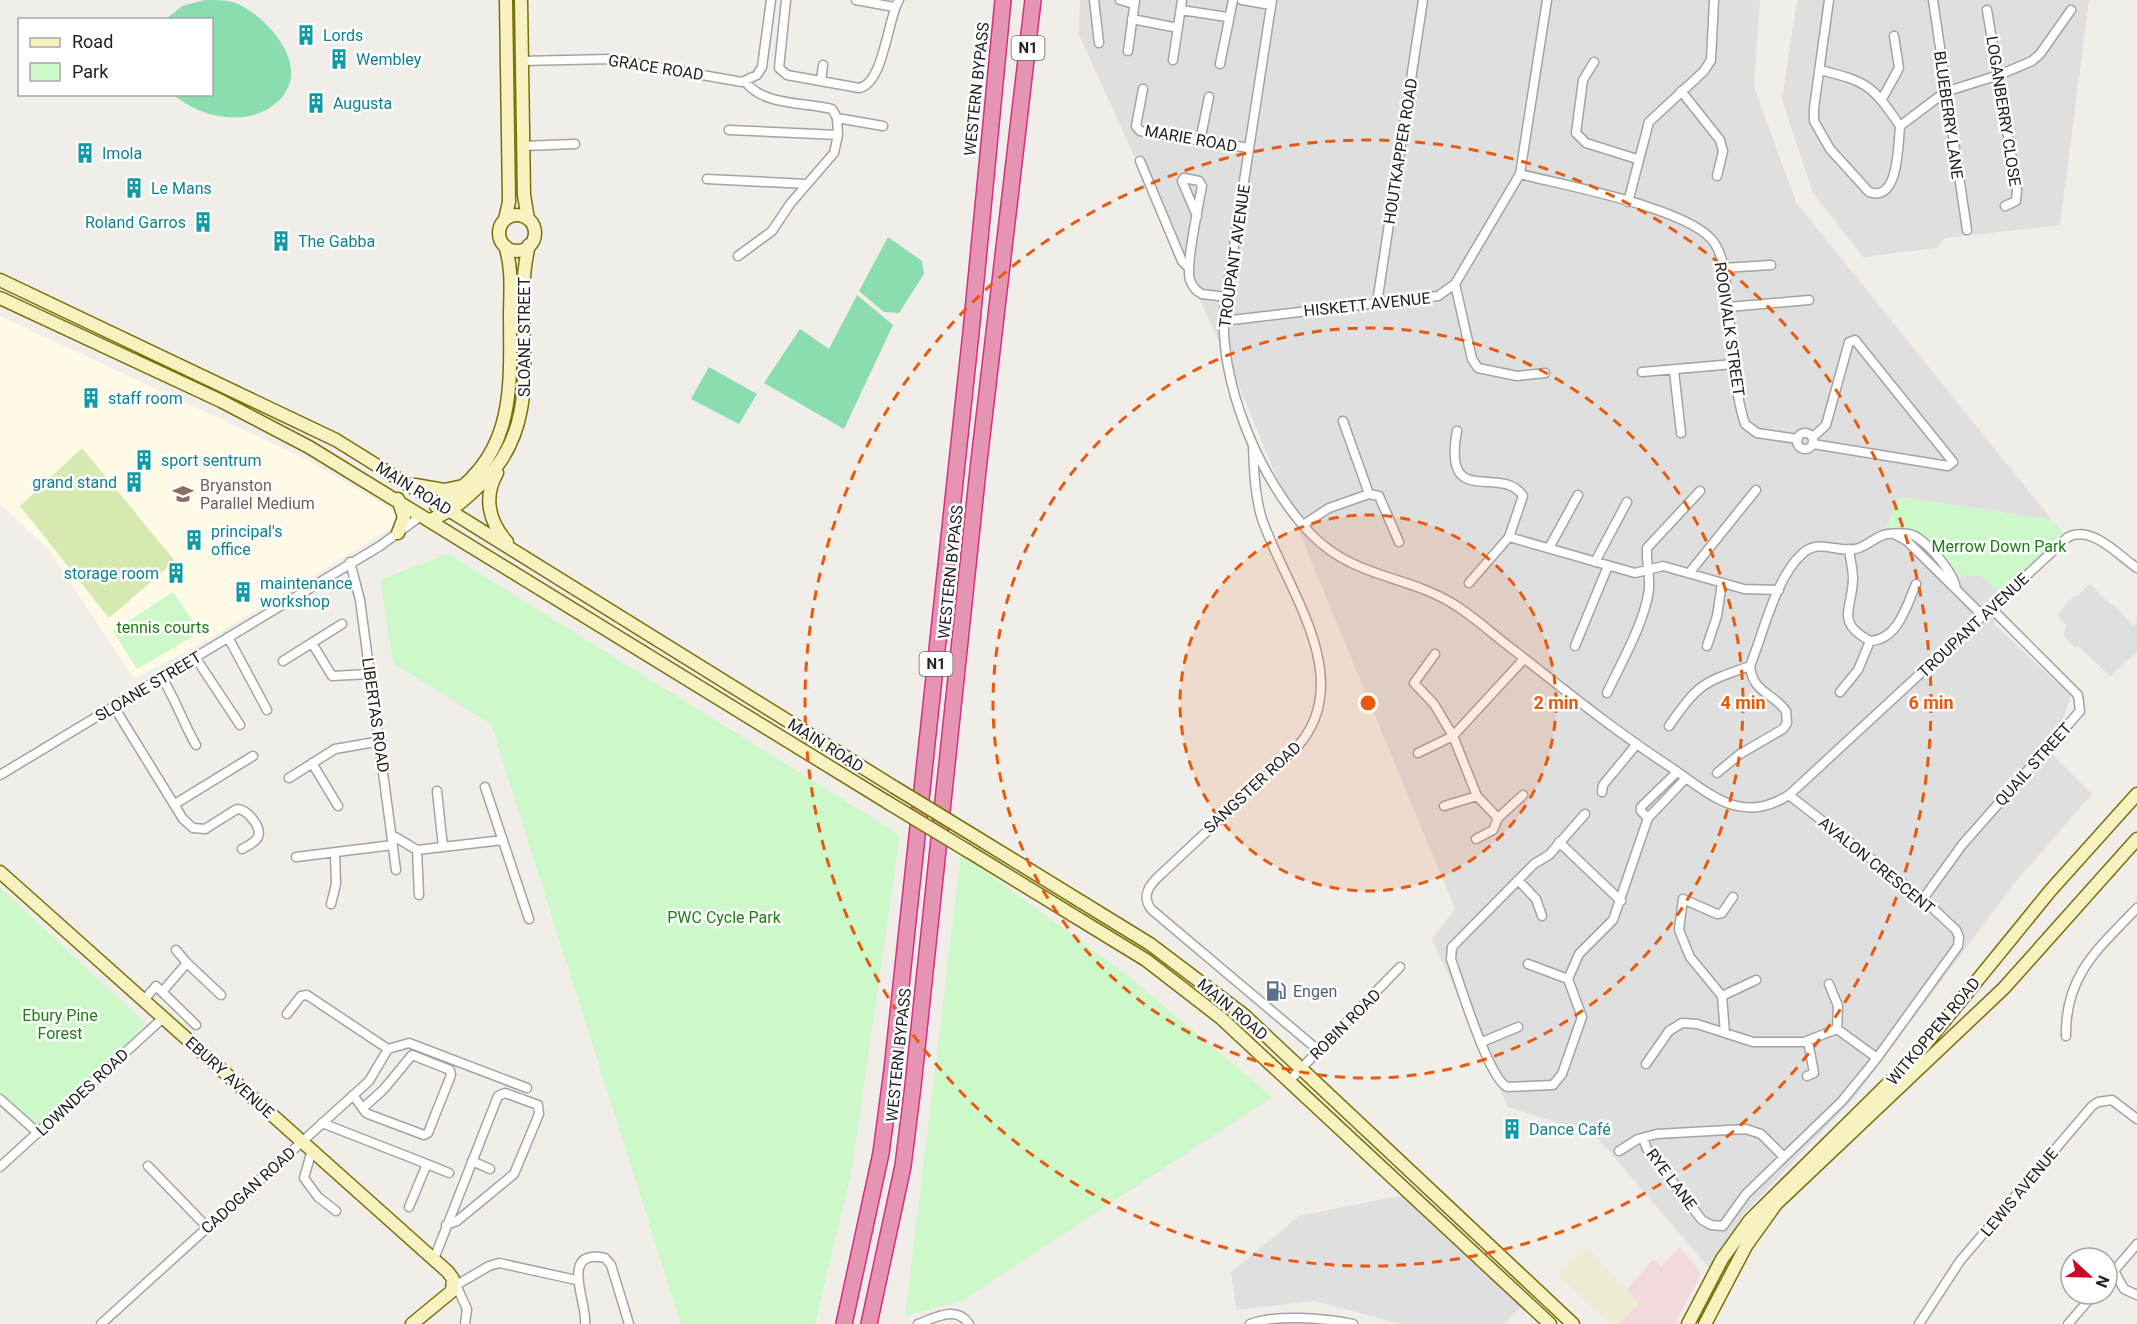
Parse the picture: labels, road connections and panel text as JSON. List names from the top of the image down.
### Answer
{
  "streets": {
    "highway": ["N1", "WESTERN BYPASS"],
    "main road": [
      "SLOANE STREET",
      "MAIN ROAD",
      "WITKOPPEN ROAD",
      "EBURY AVENUE"
    ],
    "street": [
      "GRACE ROAD",
      "LOGANBERRY CLOSE",
      "BLUEBERRY LANE",
      "MARIE ROAD",
      "HOUTKAPPER ROAD",
      "TROUPANT AVENUE",
      "HISKETT AVENUE",
      "ROOIVALK STREET",
      "LIBERTAS ROAD",
      "QUAIL STREET",
      "SANGSTER ROAD",
      "AVALON CRESCENT",
      "ROBIN ROAD",
      "LOWNDES ROAD",
      "RYE LANE",
      "CADOGAN ROAD",
      "LEWIS AVENUE"
    ]
  },
  "crossings": [
    ["MARIE ROAD", "TROUPANT AVENUE"],
    ["HOUTKAPPER ROAD", "HISKETT AVENUE"],
    ["TROUPANT AVENUE", "HISKETT AVENUE"],
    ["TROUPANT AVENUE", "QUAIL STREET"],
    ["TROUPANT AVENUE", "SANGSTER ROAD"],
    ["TROUPANT AVENUE", "AVALON CRESCENT"],
    ["SLOANE STREET", "MAIN ROAD"],
    ["SLOANE STREET", "LIBERTAS ROAD"],
    ["MAIN ROAD", "ROBIN ROAD"],
    ["QUAIL STREET", "AVALON CRESCENT"],
    ["SANGSTER ROAD", "ROBIN ROAD"],
    ["AVALON CRESCENT", "RYE LANE"],
    ["EBURY AVENUE", "LOWNDES ROAD"],
    ["EBURY AVENUE", "CADOGAN ROAD"]
  ],
  "parks": [
    "Merrow Down Park",
    "tennis courts",
    "PWC Cycle Park",
    "Ebury Pine Forest"
  ],
  "places": {
    "building": [
      "Lords",
      "Wembley",
      "Augusta",
      "Imola",
      "Le Mans",
      "Roland Garros",
      "The Gabba",
      "staff room",
      "sport sentrum",
      "grand stand",
      "principal's office",
      "storage room",
      "maintenance workshop",
      "Dance Café"
    ],
    "school or university": ["Bryanston Parallel Medium"],
    "fuel station": ["Engen"]
  },
  "legend": ["Road", "Park"],
  "north": "right",
  "rings": ["2 min", "4 min", "6 min"]
}
